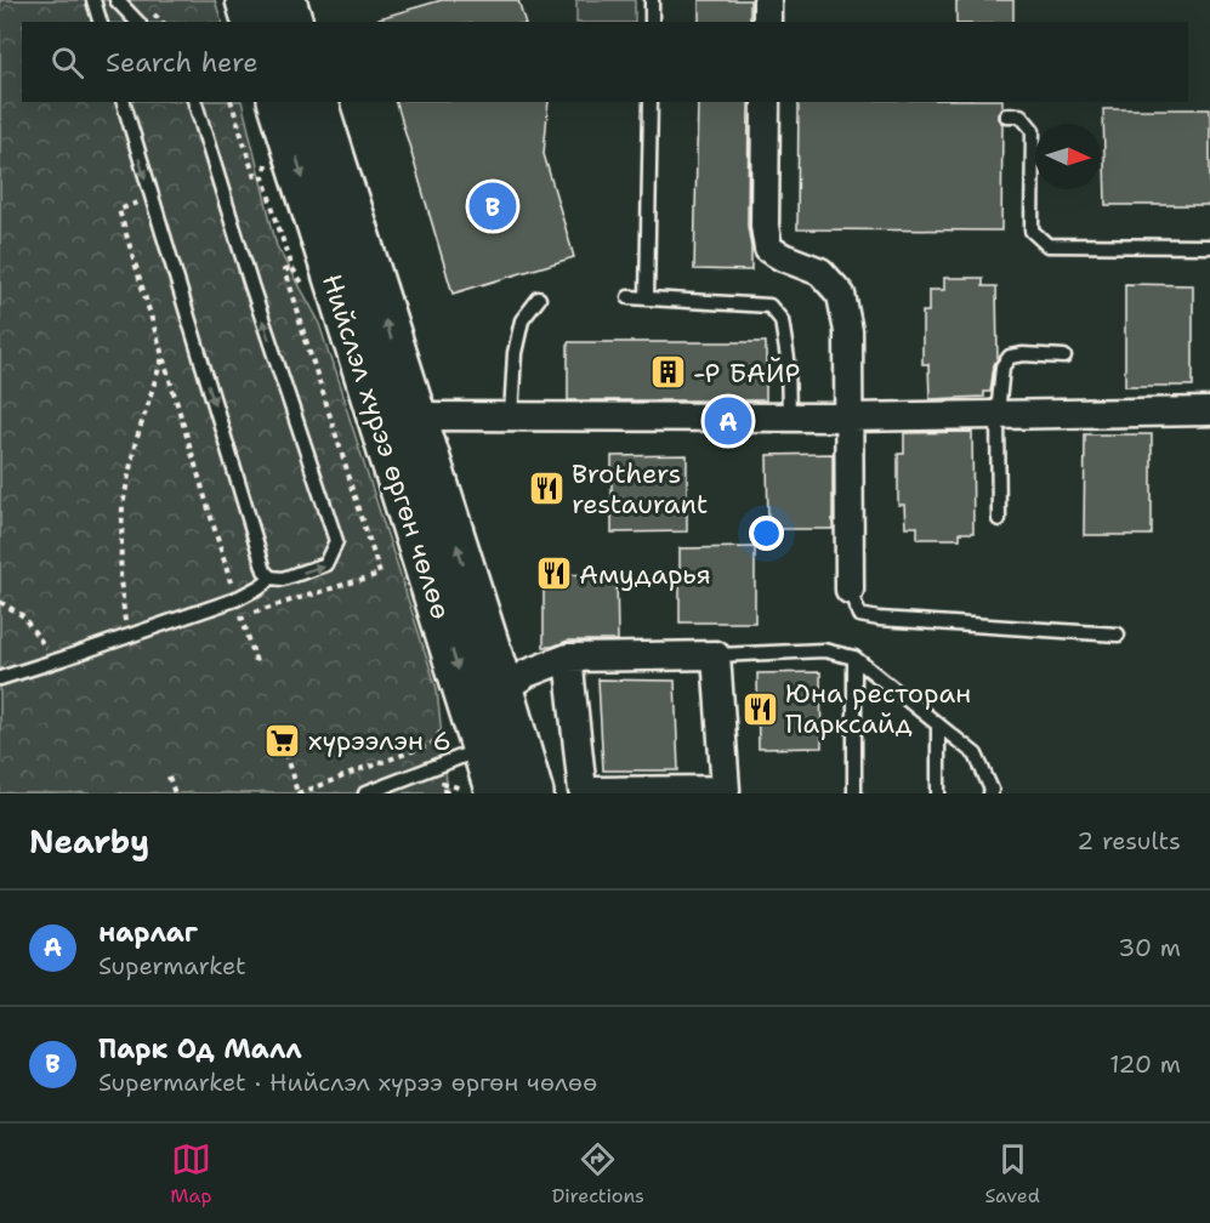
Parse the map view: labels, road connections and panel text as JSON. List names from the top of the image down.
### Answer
{
  "streets": {
    "main road": ["Нийслэл хүрээ өргөн чөлөө"]
  },
  "places": {
    "building": ["-Р БАЙР"],
    "restaurant": ["Brothers restaurant", "Амударья", "Юна ресторан Парксайд"],
    "supermarket": ["хүрээлэн 6"]
  },
  "north": "right",
  "page": {
    "search": "Search here",
    "pins": ["B", "A"],
    "heading": ["Nearby", "2 results"],
    "list": [
      {
        "mark": "A",
        "name": "нарлаг",
        "note": "Supermarket",
        "value": "30 m"
      },
      {
        "mark": "B",
        "name": "Парк Од Малл",
        "note": "Supermarket · Нийслэл хүрээ өргөн чөлөө",
        "value": "120 m"
      }
    ],
    "nav": ["Map", "Directions", "Saved"]
  }
}
